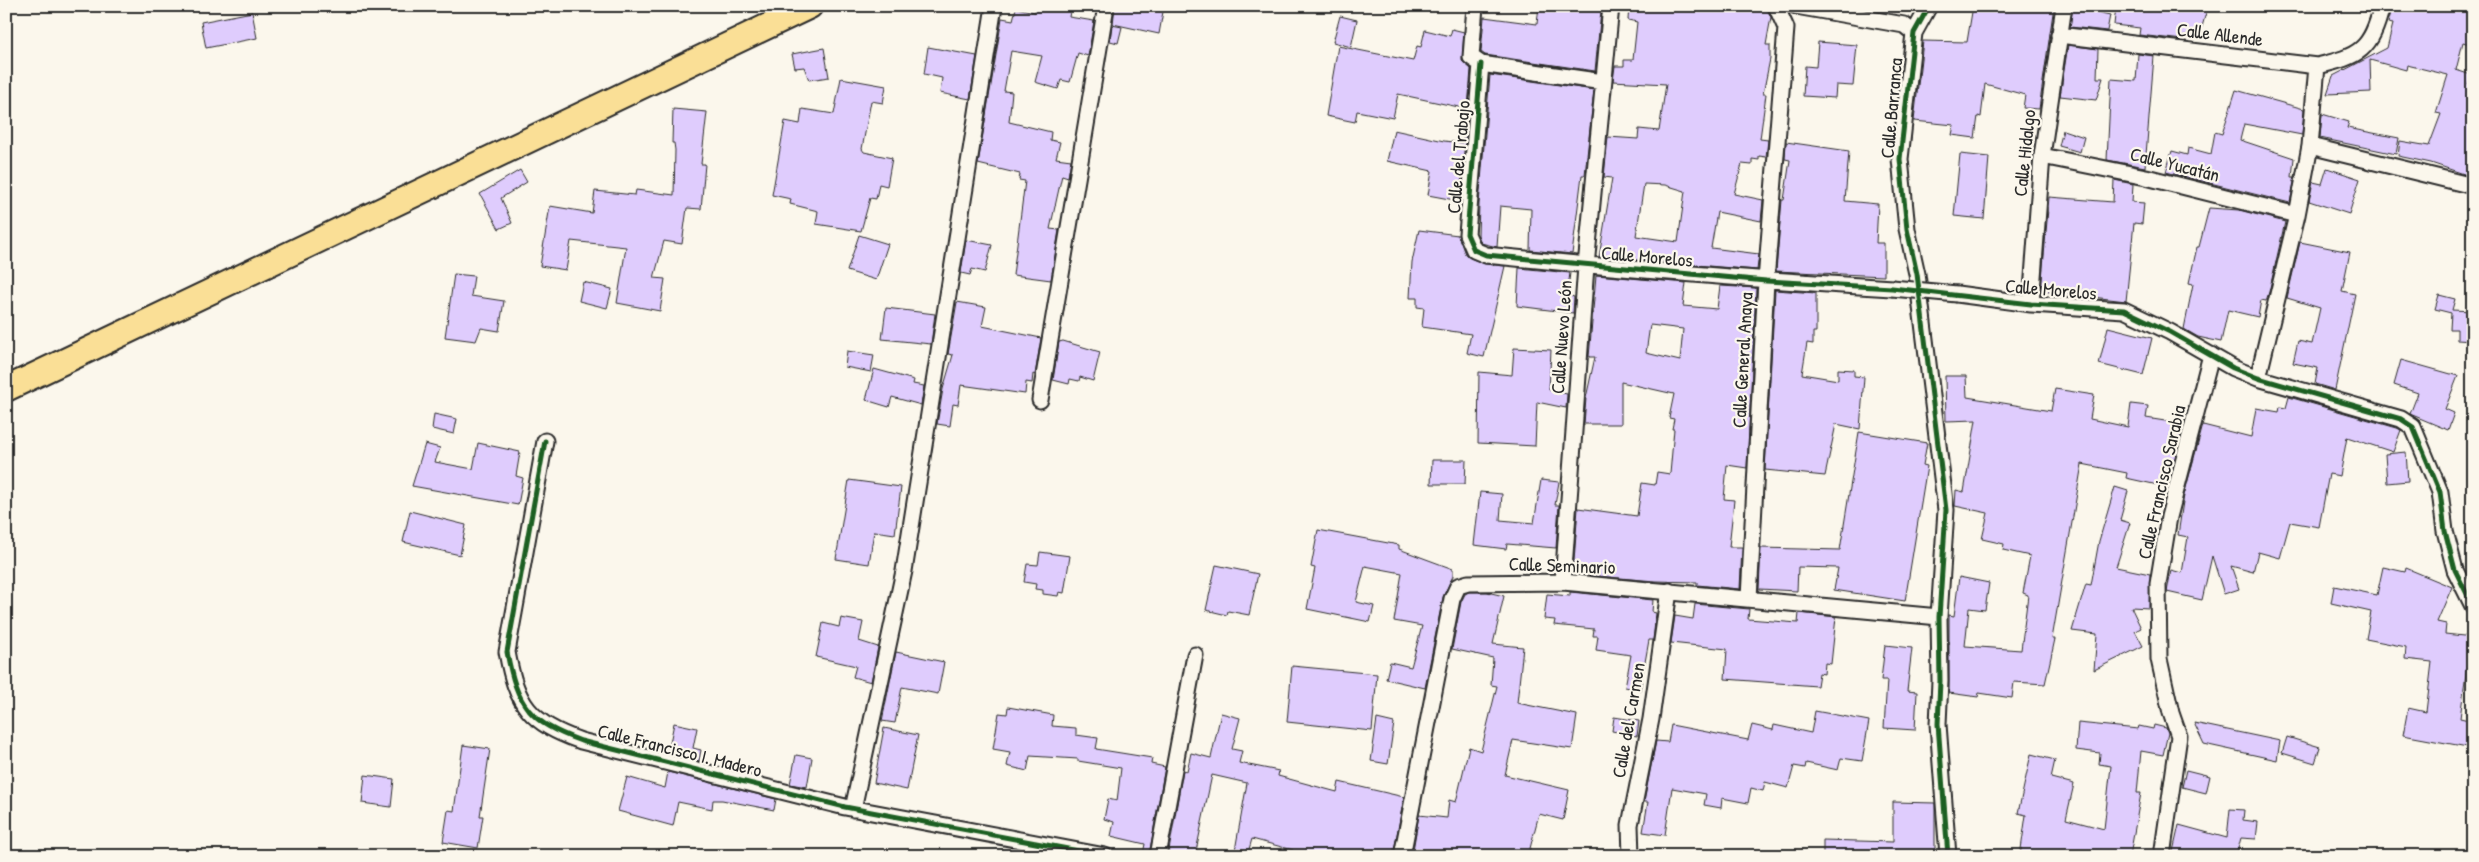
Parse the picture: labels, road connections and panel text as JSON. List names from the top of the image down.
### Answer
{
  "streets": {
    "street": [
      "Calle Allende",
      "Calle Barranca",
      "Calle Hidalgo",
      "Calle del Trabajo",
      "Calle Yucatán",
      "Calle Morelos",
      "Calle Nuevo León",
      "Calle General Anaya",
      "Calle Francisco Sarabia",
      "Calle Seminario",
      "Calle del Carmen",
      "Calle Francisco I. Madero"
    ]
  },
  "crossings": [
    ["Calle Allende", "Calle Hidalgo"],
    ["Calle Barranca", "Calle Seminario"],
    ["Calle Hidalgo", "Calle Yucatán"],
    ["Calle Hidalgo", "Calle Morelos"],
    ["Calle del Trabajo", "Calle Morelos"],
    ["Calle Morelos", "Calle Nuevo León"],
    ["Calle Morelos", "Calle General Anaya"],
    ["Calle Morelos", "Calle Francisco Sarabia"],
    ["Calle Nuevo León", "Calle Seminario"],
    ["Calle General Anaya", "Calle Seminario"],
    ["Calle Seminario", "Calle del Carmen"]
  ]
}
